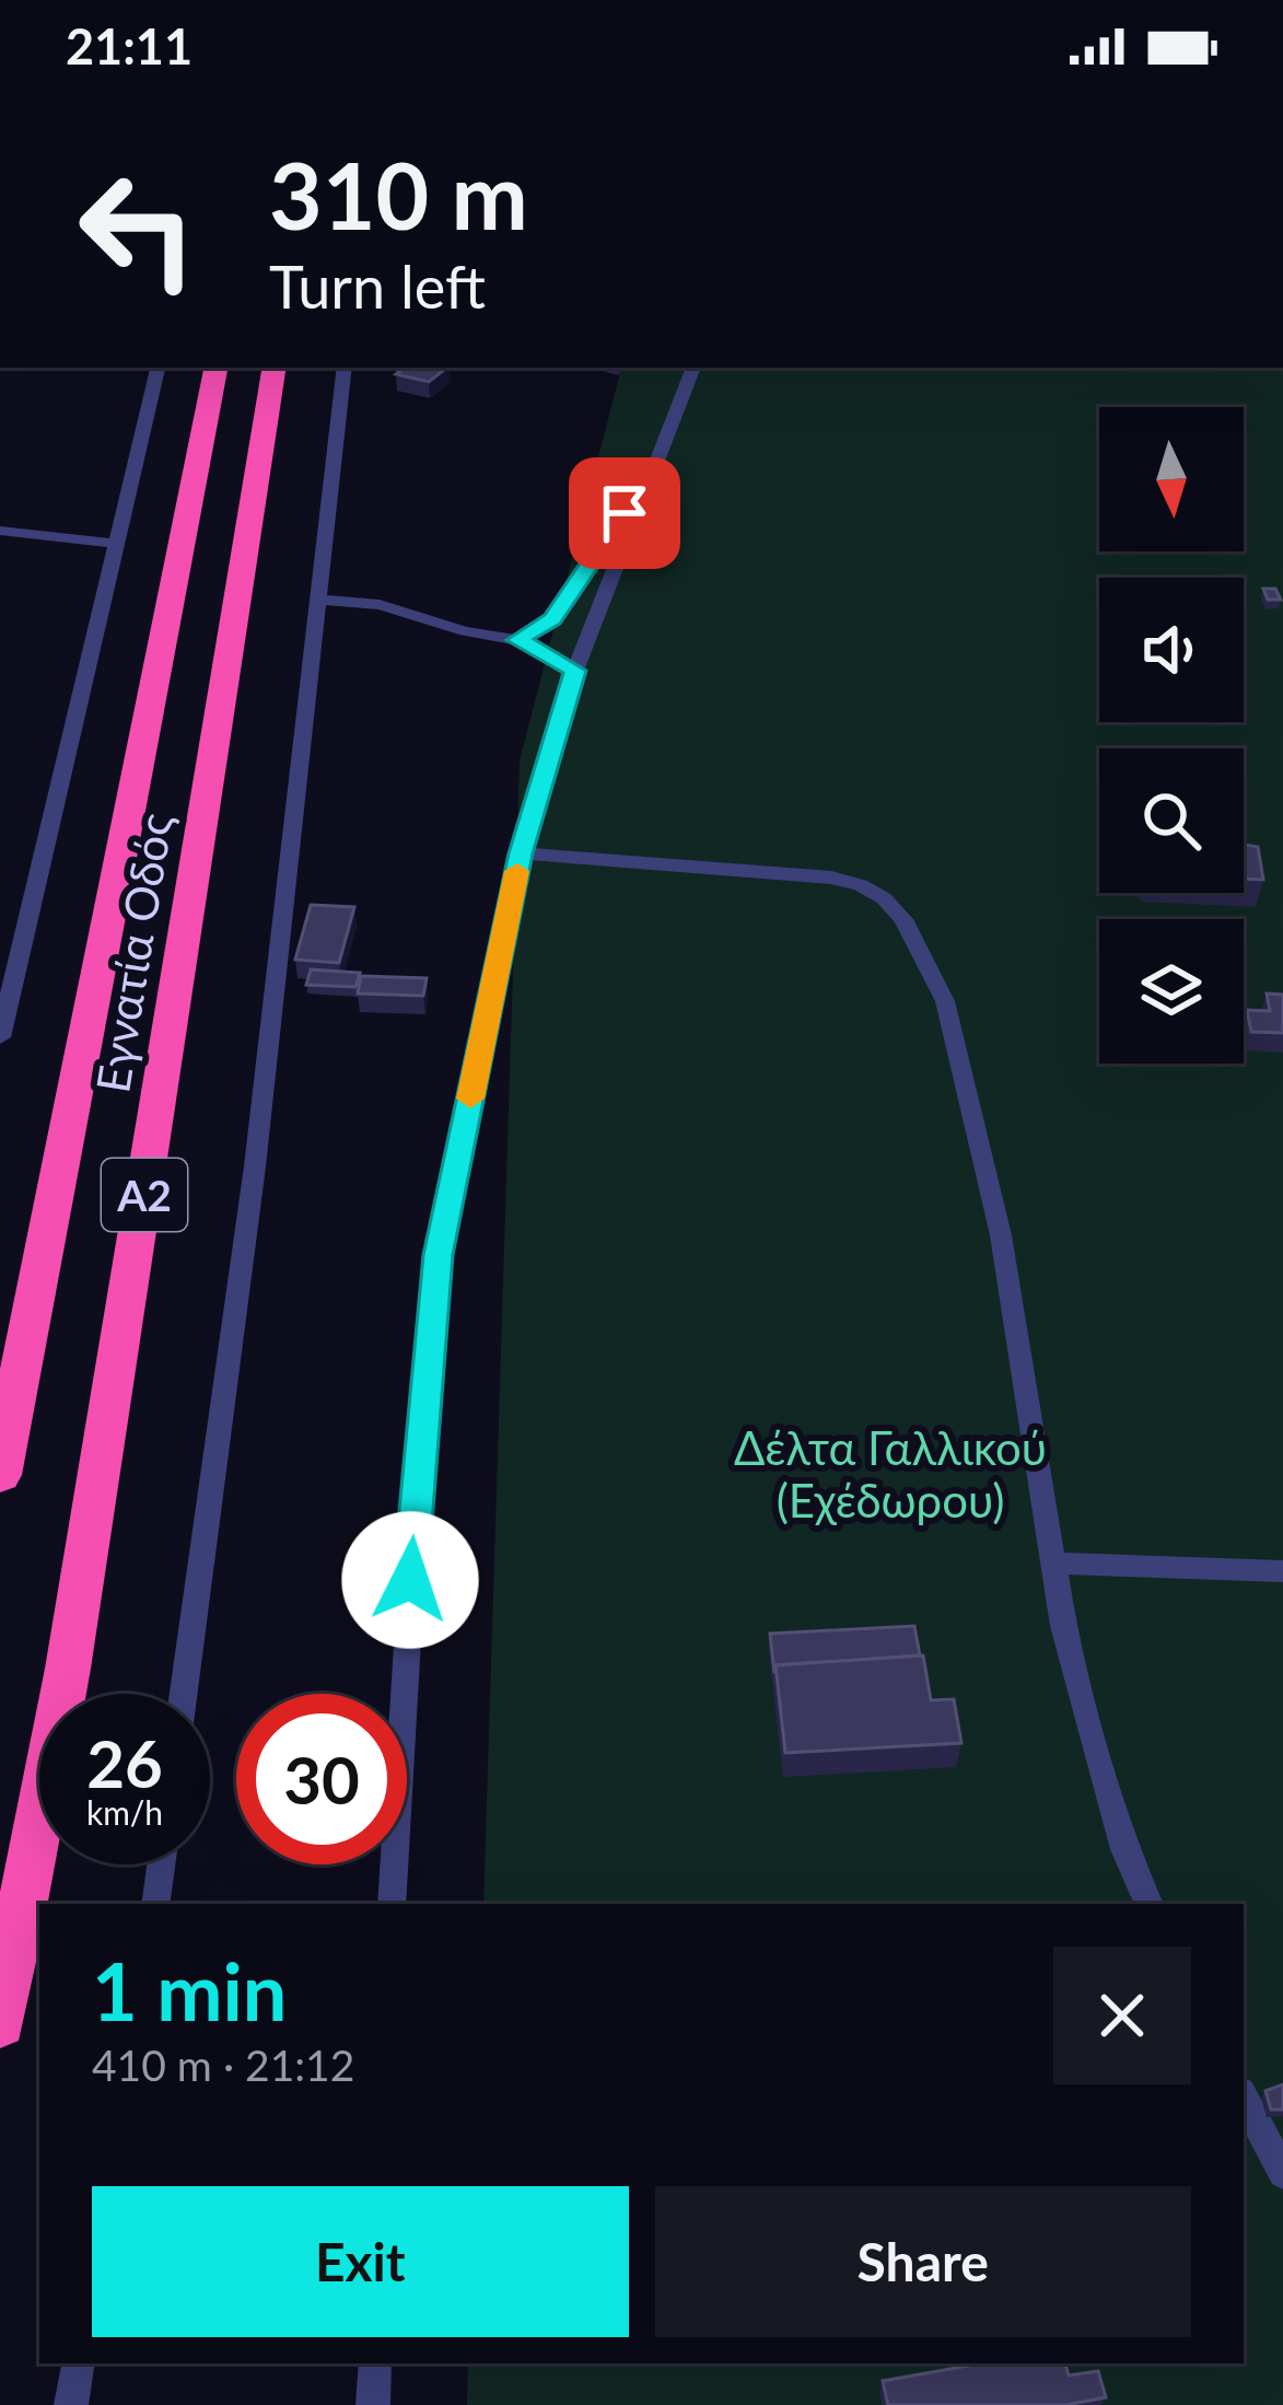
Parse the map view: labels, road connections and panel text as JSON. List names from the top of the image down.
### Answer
{
  "streets": {
    "highway": ["Εγνατία Οδός", "Α2"]
  },
  "parks": ["Δέλτα Γαλλικού (Εχέδωρου)"],
  "north": "bottom",
  "page": {
    "status": "21:11",
    "turn": ["310 m", "Turn left"],
    "speed": "26 km/h",
    "limit": "30",
    "heading": ["1 min", "410 m · 21:12"],
    "buttons": ["Exit", "Share"]
  }
}
